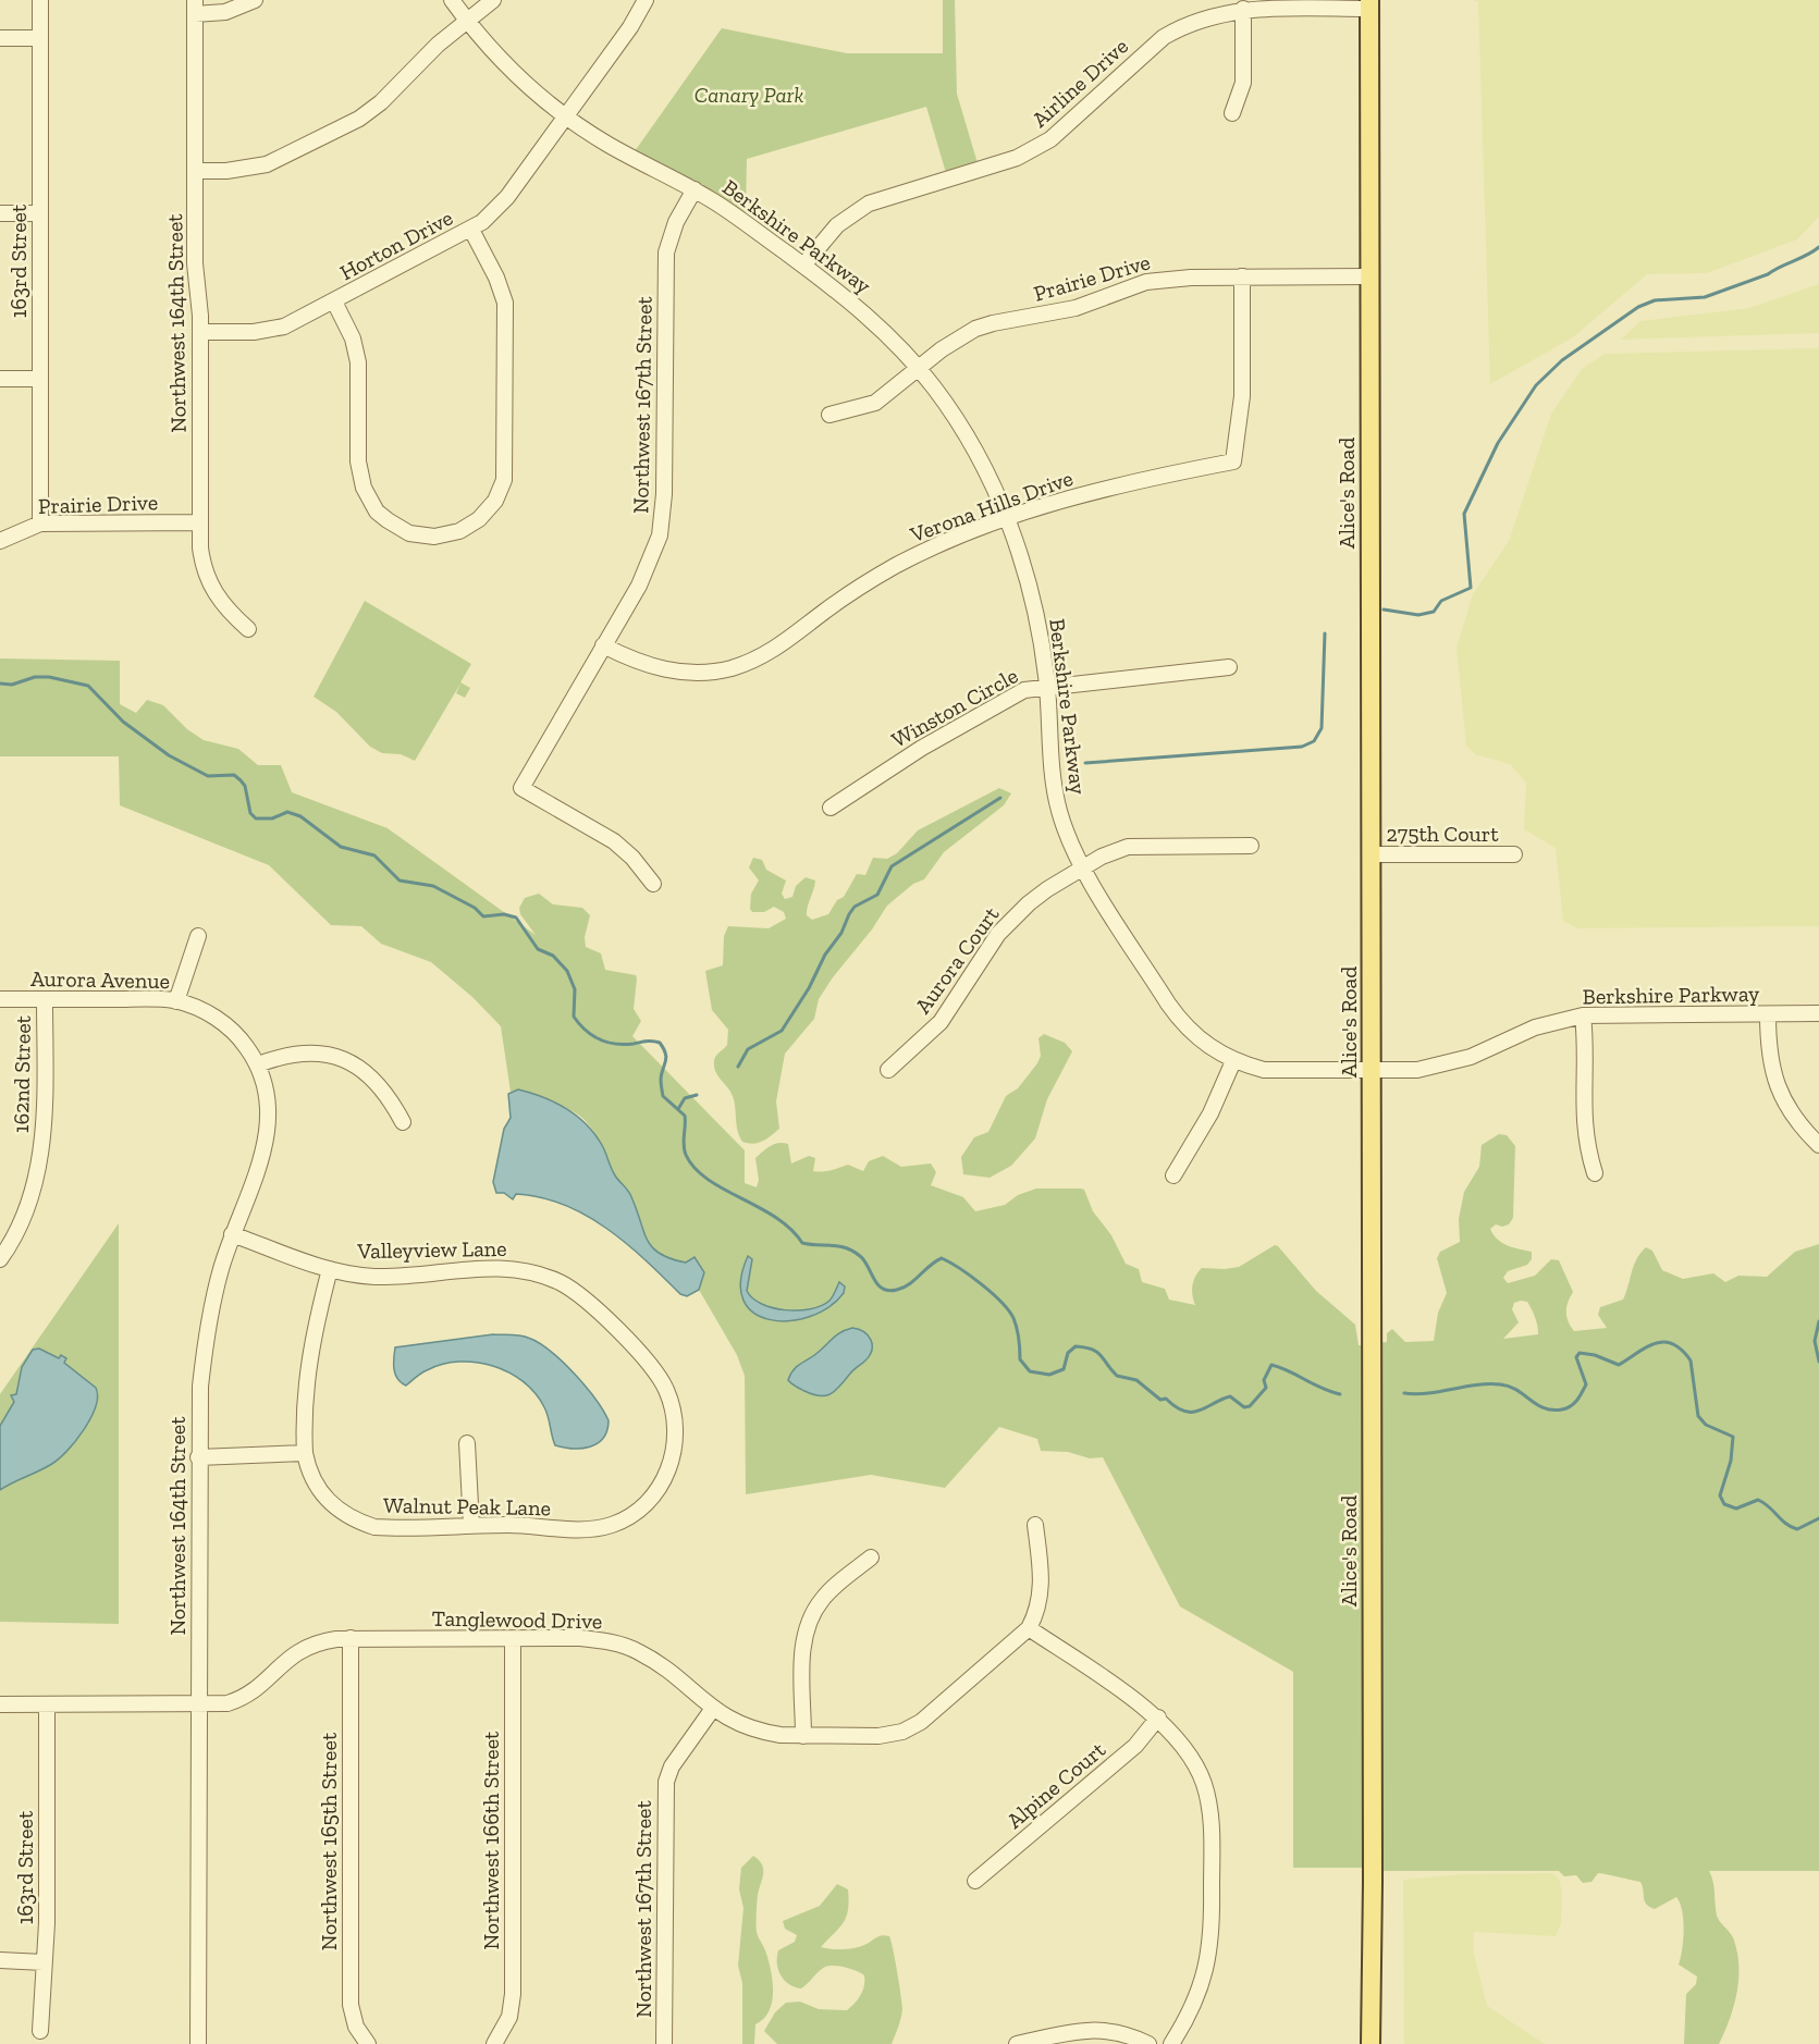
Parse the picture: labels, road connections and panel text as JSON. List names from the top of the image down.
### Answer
{
  "streets": {
    "main road": ["Alice's Road"],
    "street": [
      "Airline Drive",
      "Berkshire Parkway",
      "Horton Drive",
      "163rd Street",
      "Prairie Drive",
      "Northwest 164th Street",
      "Northwest 167th Street",
      "Verona Hills Drive",
      "Winston Circle",
      "275th Court",
      "Aurora Court",
      "Aurora Avenue",
      "162nd Street",
      "Valleyview Lane",
      "Walnut Peak Lane",
      "Tanglewood Drive",
      "Alpine Court",
      "Northwest 166th Street",
      "Northwest 165th Street"
    ]
  },
  "crossings": [
    ["Airline Drive", "Berkshire Parkway"],
    ["Airline Drive", "Alice's Road"],
    ["Berkshire Parkway", "Horton Drive"],
    ["Berkshire Parkway", "Prairie Drive"],
    ["Berkshire Parkway", "Northwest 167th Street"],
    ["Berkshire Parkway", "Alice's Road"],
    ["Berkshire Parkway", "Verona Hills Drive"],
    ["Berkshire Parkway", "Winston Circle"],
    ["Berkshire Parkway", "Aurora Court"],
    ["Horton Drive", "Northwest 164th Street"],
    ["163rd Street", "Prairie Drive"],
    ["163rd Street", "Tanglewood Drive"],
    ["Prairie Drive", "Northwest 164th Street"],
    ["Prairie Drive", "Alice's Road"],
    ["Prairie Drive", "Verona Hills Drive"],
    ["Northwest 164th Street", "Aurora Avenue"],
    ["Northwest 164th Street", "Valleyview Lane"],
    ["Northwest 164th Street", "Tanglewood Drive"],
    ["Northwest 167th Street", "Verona Hills Drive"],
    ["Northwest 167th Street", "Tanglewood Drive"],
    ["Alice's Road", "275th Court"],
    ["Aurora Avenue", "162nd Street"],
    ["Valleyview Lane", "Walnut Peak Lane"],
    ["Tanglewood Drive", "Northwest 166th Street"],
    ["Tanglewood Drive", "Northwest 165th Street"]
  ],
  "parks": ["Canary Park"]
}
